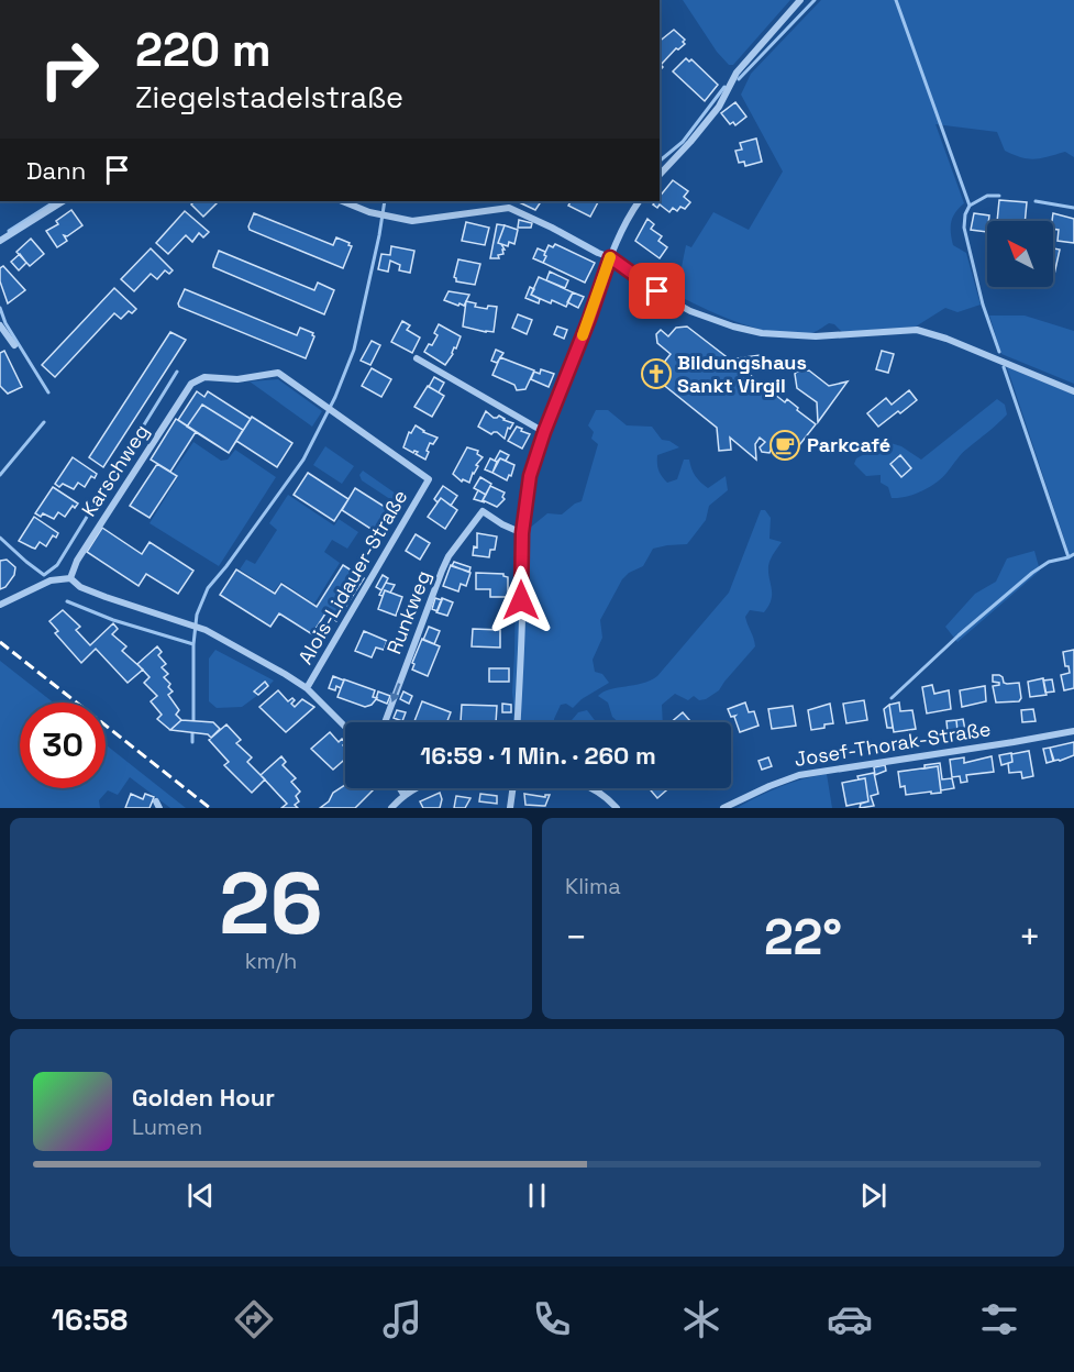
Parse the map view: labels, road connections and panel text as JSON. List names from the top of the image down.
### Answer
{
  "streets": {
    "street": [
      "Karschweg",
      "Alois-Lidauer-Straße",
      "Runkweg",
      "Josef-Thorak-Straße"
    ]
  },
  "crossings": [
    ["Karschweg", "Alois-Lidauer-Straße"]
  ],
  "one_way": ["Runkweg"],
  "places": {
    "church": ["Bildungshaus Sankt Virgil"],
    "cafe": ["Parkcafé"]
  },
  "north": "top left",
  "page": {
    "turn": ["220 m", "Ziegelstadelstraße"],
    "then": "Dann",
    "limit": "30",
    "trip": "16:59 · 1 Min. · 260 m",
    "tile": [
      ["26", "km/h"],
      "Klima"
    ],
    "heat": ["−", "22°", "+"],
    "song": ["Golden Hour", "Lumen"],
    "tabs": "16:58"
  }
}
